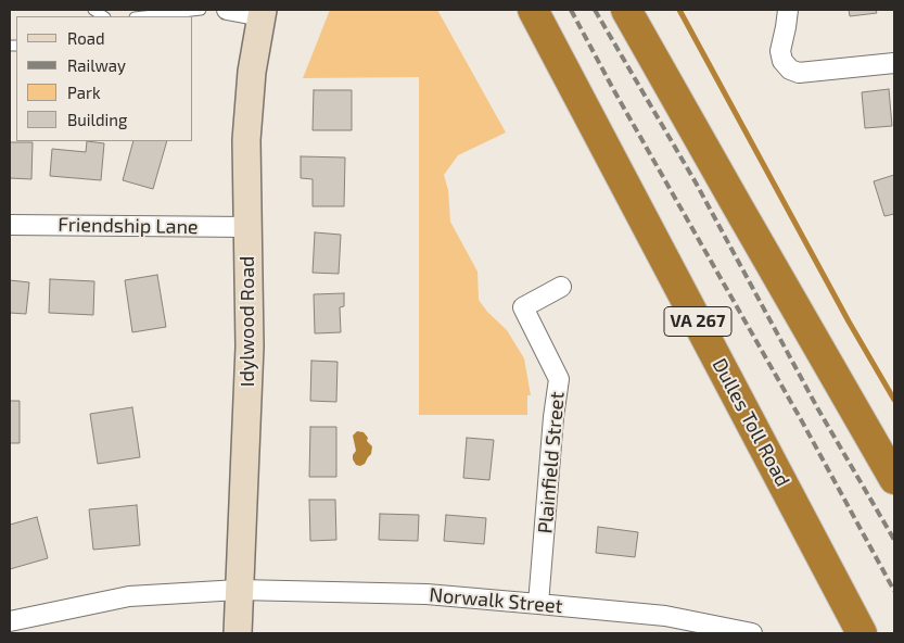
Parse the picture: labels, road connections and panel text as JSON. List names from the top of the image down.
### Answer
{
  "streets": {
    "highway": ["VA 267", "Dulles Toll Road"],
    "main road": ["Idylwood Road"],
    "street": ["Friendship Lane", "Plainfield Street", "Norwalk Street"]
  },
  "crossings": [
    ["Friendship Lane", "Idylwood Road"],
    ["Idylwood Road", "Norwalk Street"],
    ["Plainfield Street", "Norwalk Street"]
  ],
  "legend": [
    "Road",
    "Railway",
    "Park",
    "Building"
  ]
}
